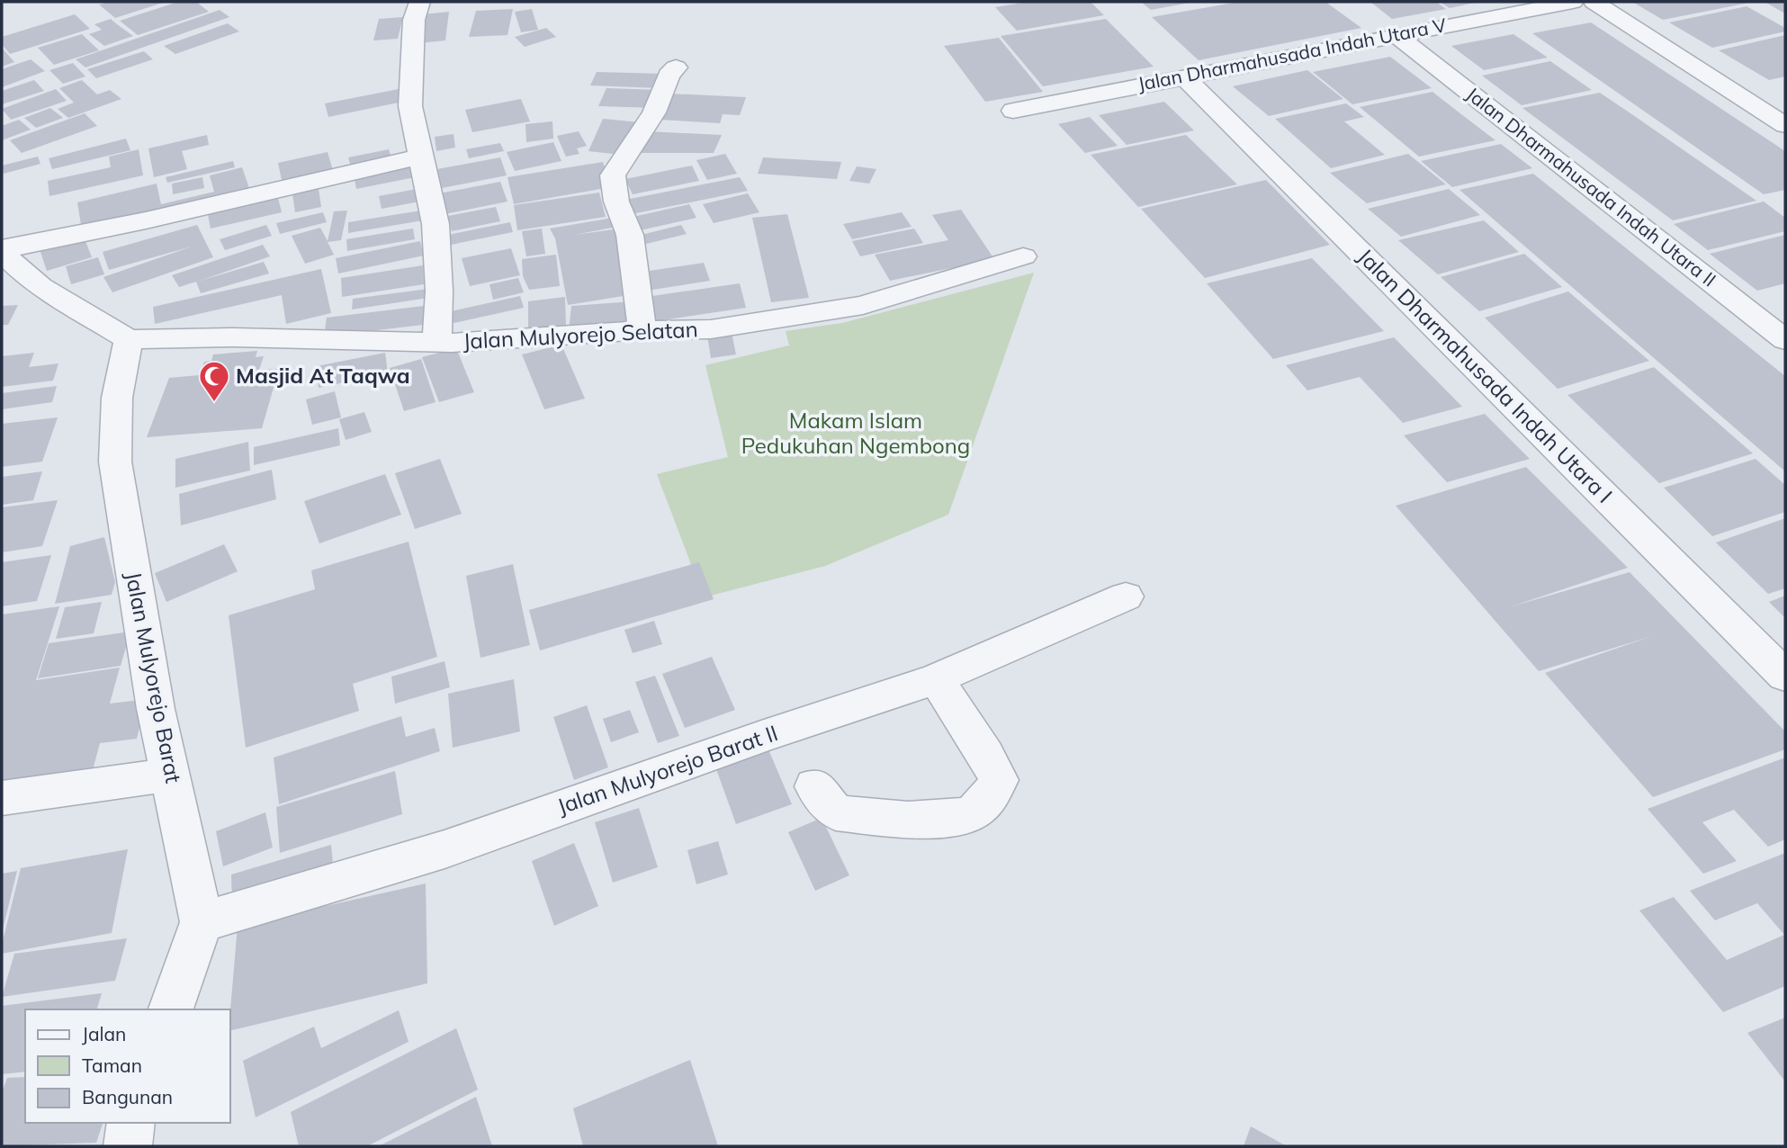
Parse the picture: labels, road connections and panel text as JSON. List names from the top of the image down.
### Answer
{
  "streets": {
    "street": [
      "Jalan Dharmahusada Indah Utara V",
      "Jalan Dharmahusada Indah Utara II",
      "Jalan Mulyorejo Selatan",
      "Jalan Dharmahusada Indah Utara I",
      "Jalan Mulyorejo Barat",
      "Jalan Mulyorejo Barat II"
    ]
  },
  "crossings": [
    ["Jalan Dharmahusada Indah Utara V", "Jalan Dharmahusada Indah Utara II"],
    ["Jalan Dharmahusada Indah Utara V", "Jalan Dharmahusada Indah Utara I"],
    ["Jalan Mulyorejo Selatan", "Jalan Mulyorejo Barat"],
    ["Jalan Mulyorejo Barat", "Jalan Mulyorejo Barat II"]
  ],
  "parks": ["Makam Islam Pedukuhan Ngembong"],
  "places": {
    "mosque": ["Masjid At Taqwa"]
  },
  "legend": ["Jalan", "Taman", "Bangunan"]
}
